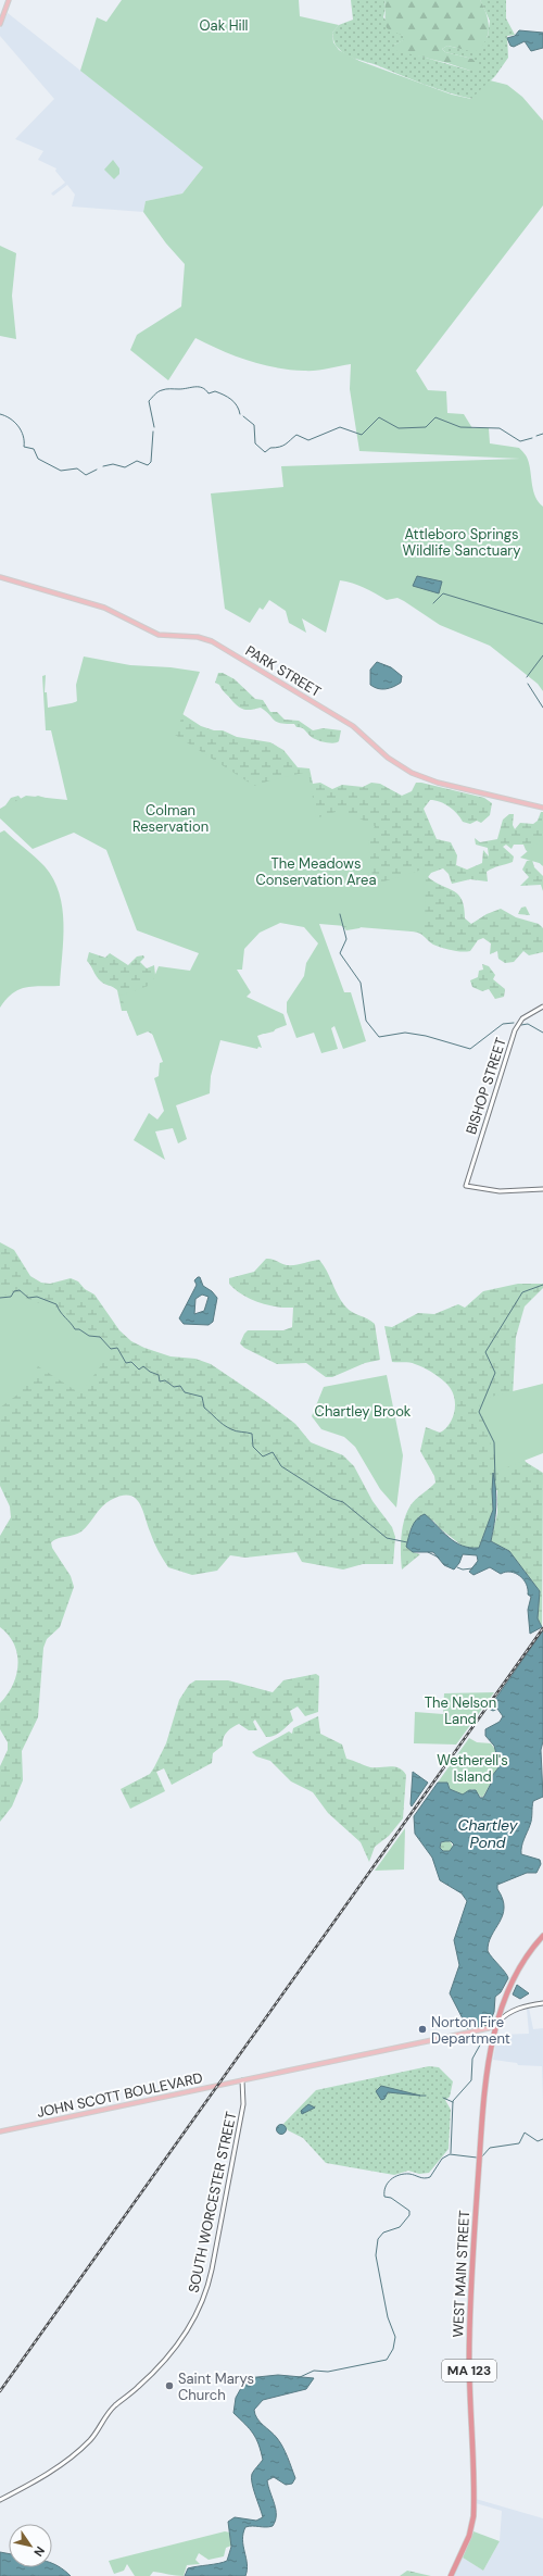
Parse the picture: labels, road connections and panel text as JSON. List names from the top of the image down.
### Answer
{
  "streets": {
    "highway": ["WEST MAIN STREET", "MA 123"],
    "main road": ["PARK STREET", "JOHN SCOTT BOULEVARD"],
    "street": ["BISHOP STREET", "SOUTH WORCESTER STREET"]
  },
  "crossings": [
    ["JOHN SCOTT BOULEVARD", "SOUTH WORCESTER STREET"],
    ["WEST MAIN STREET", "MA 123"]
  ],
  "water": ["Chartley Pond"],
  "parks": [
    "Oak Hill",
    "Attleboro Springs Wildlife Sanctuary",
    "Colman Reservation",
    "The Meadows Conservation Area",
    "Chartley Brook",
    "The Nelson Land",
    "Wetherell's Island"
  ],
  "places": ["Norton Fire Department", "Saint Marys Church"],
  "north": "bottom right"
}
